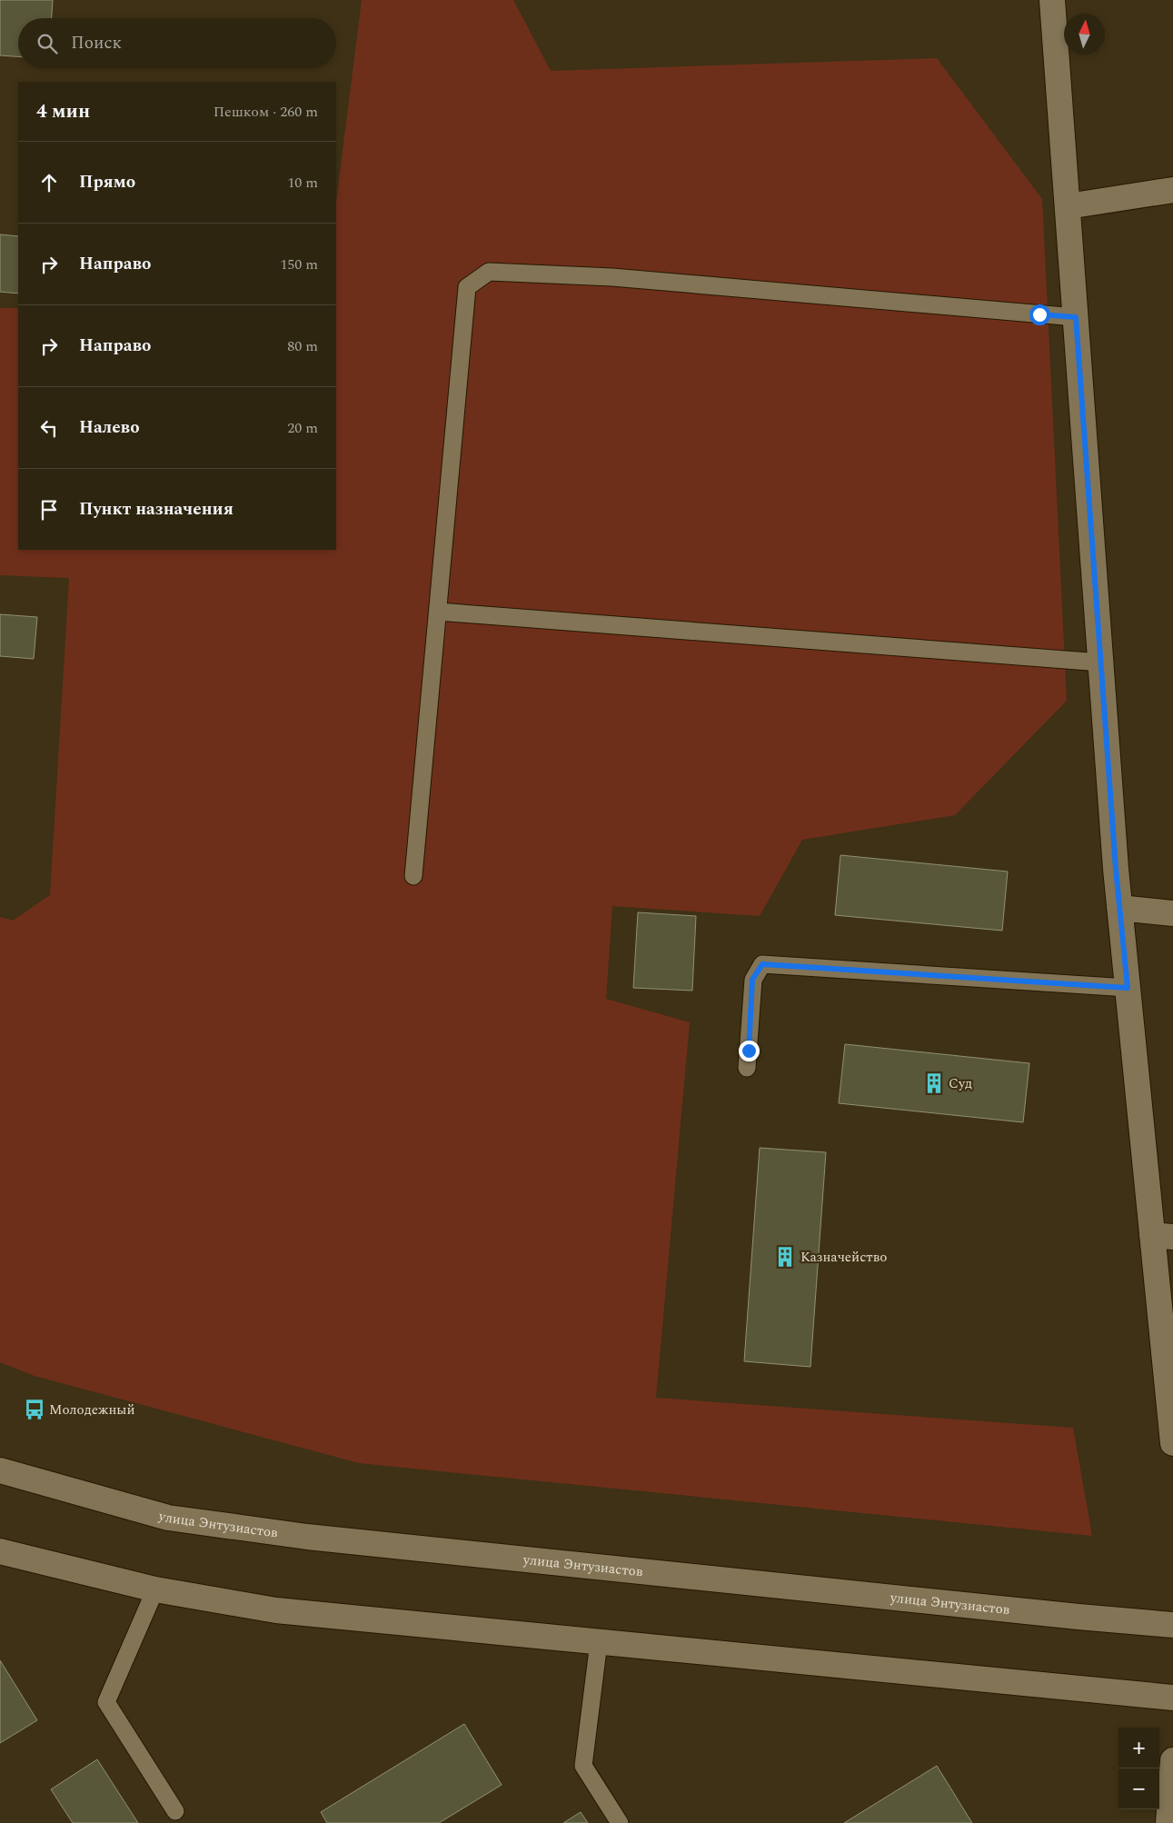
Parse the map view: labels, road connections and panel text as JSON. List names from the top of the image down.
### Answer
{
  "streets": {
    "street": ["улица Энтузиастов"]
  },
  "places": {
    "building": ["Суд", "Казначейство"],
    "bus stop": ["Молодежный"]
  },
  "north": "top",
  "page": {
    "search": "Поиск",
    "heading": ["4 мин", "Пешком · 260 m"],
    "list": [
      ["Прямо", "10 m"],
      ["Направо", "150 m"],
      ["Направо", "80 m"],
      ["Налево", "20 m"],
      "Пункт назначения"
    ],
    "map_buttons": ["+", "−"]
  }
}
